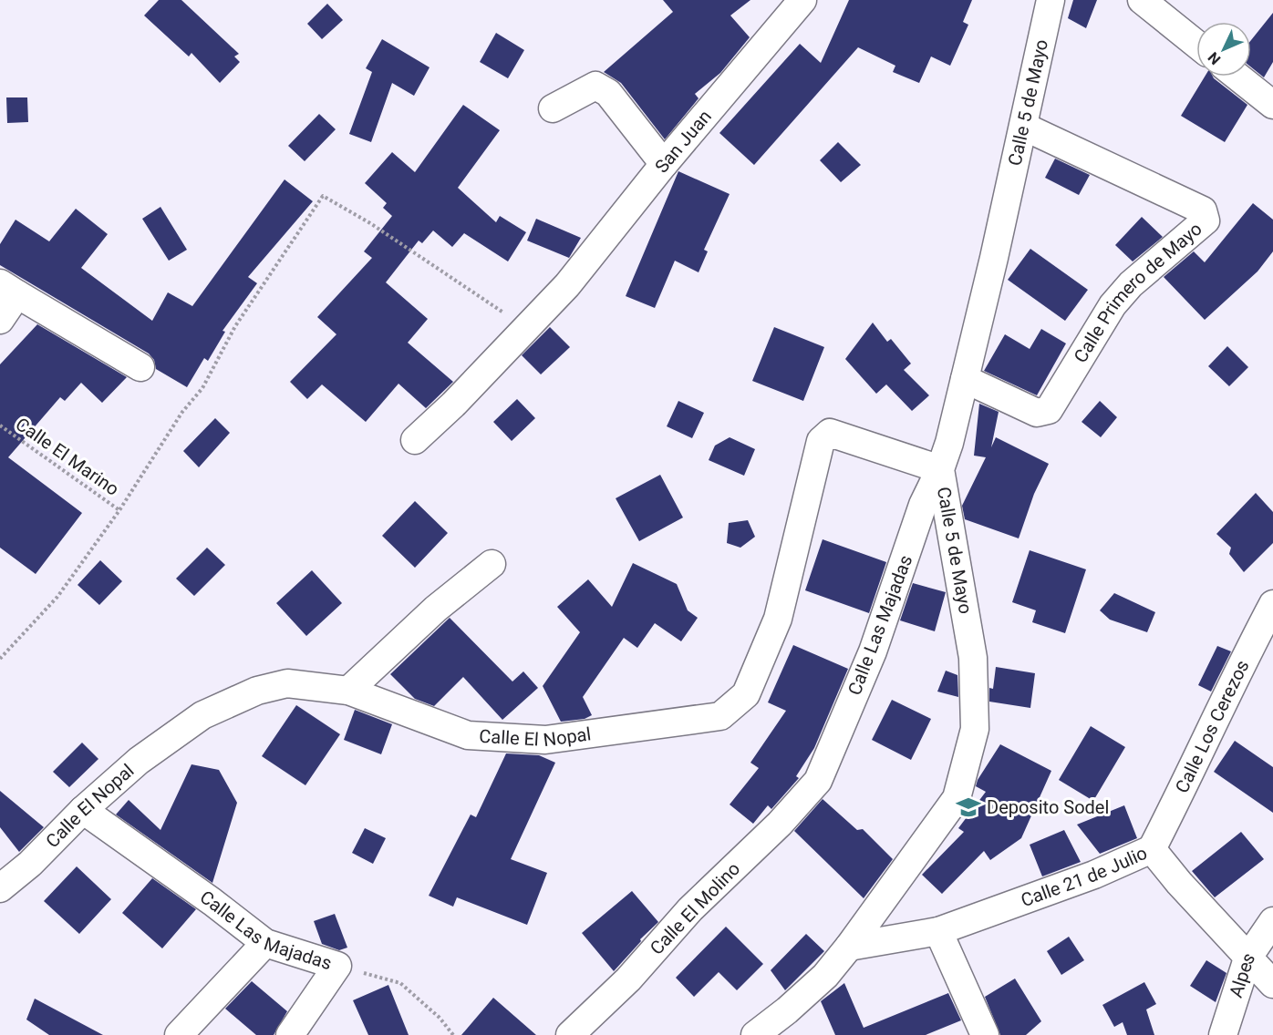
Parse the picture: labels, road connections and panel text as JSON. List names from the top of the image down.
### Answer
{
  "streets": {
    "street": [
      "Calle 5 de Mayo",
      "San Juan",
      "Calle Primero de Mayo",
      "Calle Las Majadas",
      "Calle Los Cerezos",
      "Calle El Nopal",
      "Calle 21 de Julio",
      "Calle El Molino",
      "Alpes"
    ],
    "path": ["Calle El Marino"]
  },
  "crossings": [
    ["Calle 5 de Mayo", "Calle Primero de Mayo"],
    ["Calle 5 de Mayo", "Calle Las Majadas"],
    ["Calle 5 de Mayo", "Calle El Nopal"],
    ["Calle 5 de Mayo", "Calle 21 de Julio"],
    ["Calle Las Majadas", "Calle El Nopal"],
    ["Calle Las Majadas", "Calle El Molino"],
    ["Calle Los Cerezos", "Calle 21 de Julio"],
    ["Calle 21 de Julio", "Alpes"]
  ],
  "places": {
    "school or university": ["Deposito Sodel"]
  },
  "north": "bottom left"
}
